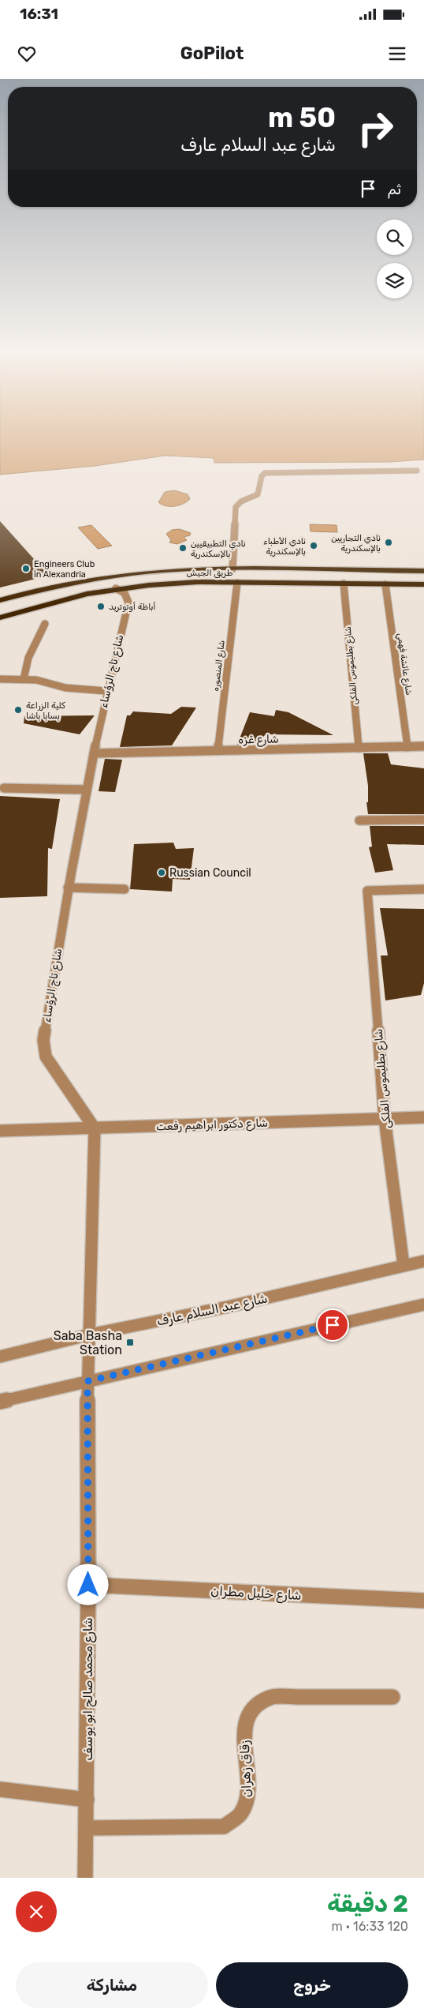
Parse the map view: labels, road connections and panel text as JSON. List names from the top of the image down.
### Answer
{
  "streets": {
    "highway": ["طريق الجيش"],
    "street": [
      "شارع عائشة فهمي",
      "شارع المنصوره",
      "شارع بطليموس الفلكى",
      "شارع تاج الرؤساء",
      "شارع غزه",
      "شارع دكتور ابراهيم رفعت",
      "شارع عبد السلام عارف",
      "شارع خليل مطران",
      "شارع محمد صالح ابو يوسف",
      "زقاق زهران"
    ]
  },
  "crossings": [
    ["طريق الجيش", "شارع عائشة فهمي"],
    ["طريق الجيش", "شارع المنصوره"],
    ["طريق الجيش", "شارع بطليموس الفلكى"],
    ["طريق الجيش", "شارع تاج الرؤساء"],
    ["شارع عائشة فهمي", "شارع غزه"],
    ["شارع المنصوره", "شارع غزه"],
    ["شارع بطليموس الفلكى", "شارع غزه"],
    ["شارع بطليموس الفلكى", "شارع دكتور ابراهيم رفعت"],
    ["شارع بطليموس الفلكى", "شارع عبد السلام عارف"],
    ["شارع تاج الرؤساء", "شارع غزه"],
    ["شارع تاج الرؤساء", "شارع دكتور ابراهيم رفعت"],
    ["شارع خليل مطران", "شارع محمد صالح ابو يوسف"],
    ["شارع محمد صالح ابو يوسف", "زقاق زهران"]
  ],
  "places": {
    "other": [
      "نادي التجاريين بالإسكندرية",
      "نادي الأطباء بالإسكندرية",
      "نادي التطبيقيين بالإسكندرية",
      "Engineers Club in Alexandria",
      "أباظة أوتوتريد",
      "كلية الزراعة بسابا باشا",
      "Russian Council"
    ],
    "transit": ["Saba Basha Station"]
  },
  "page": {
    "status": "16:31",
    "header": "GoPilot",
    "turn": ["50 m", "شارع عبد السلام عارف"],
    "then": "ثم",
    "heading": ["2 دقيقة", "120 m · 16:33"],
    "buttons": ["خروج", "مشاركة"]
  }
}
